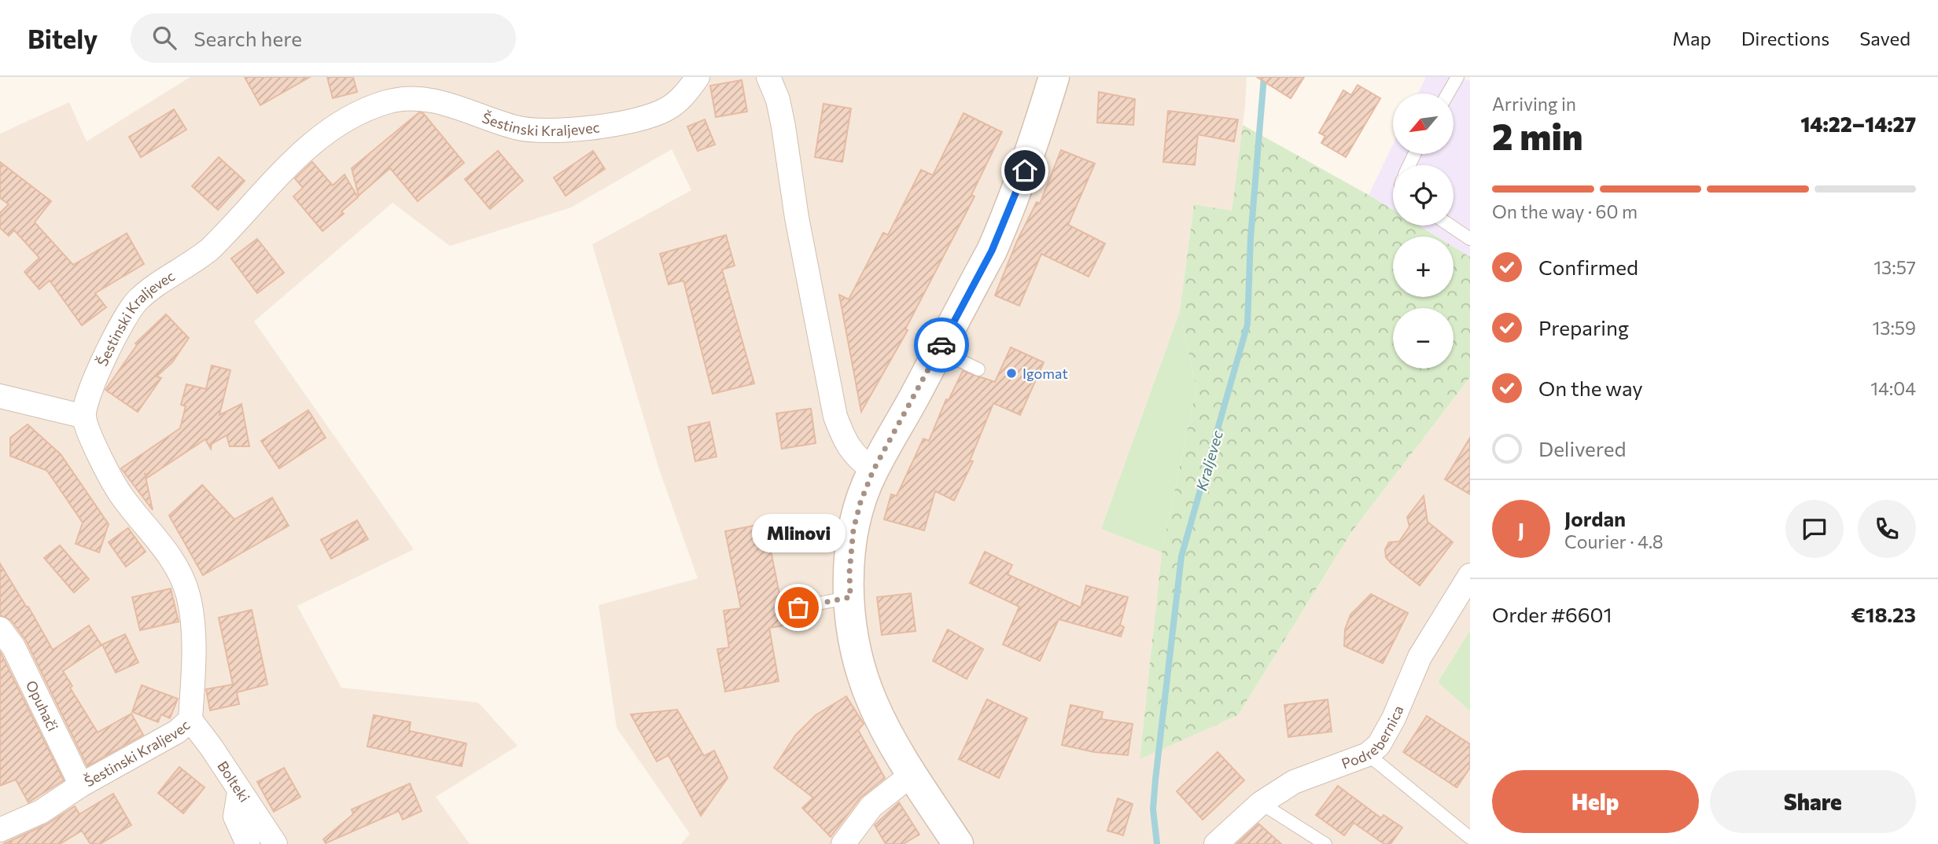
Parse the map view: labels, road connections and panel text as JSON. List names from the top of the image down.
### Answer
{
  "streets": {
    "street": [
      "Šestinski Kraljevec",
      "Opuhači",
      "Podrebernica",
      "Bolteki"
    ]
  },
  "crossings": [
    ["Šestinski Kraljevec", "Opuhači"],
    ["Šestinski Kraljevec", "Bolteki"]
  ],
  "water": ["Kraljevec"],
  "places": ["Igomat", "Mlinovi"],
  "north": "bottom left",
  "page": {
    "header": "Bitely",
    "search": "Search here",
    "nav": ["Map", "Directions", "Saved"],
    "heading": ["2 min", "Arriving in", "14:22–14:27"],
    "panel": [
      "Jordan",
      "Courier · 4.8",
      "Order #6601",
      "€18.23"
    ],
    "map_buttons": ["+", "−"],
    "bar": "On the way · 60 m",
    "list": [
      ["Confirmed", "13:57"],
      ["Preparing", "13:59"],
      ["On the way", "14:04"],
      "Delivered"
    ],
    "round": "J",
    "bubble": "Mlinovi",
    "buttons": ["Help", "Share"]
  }
}
